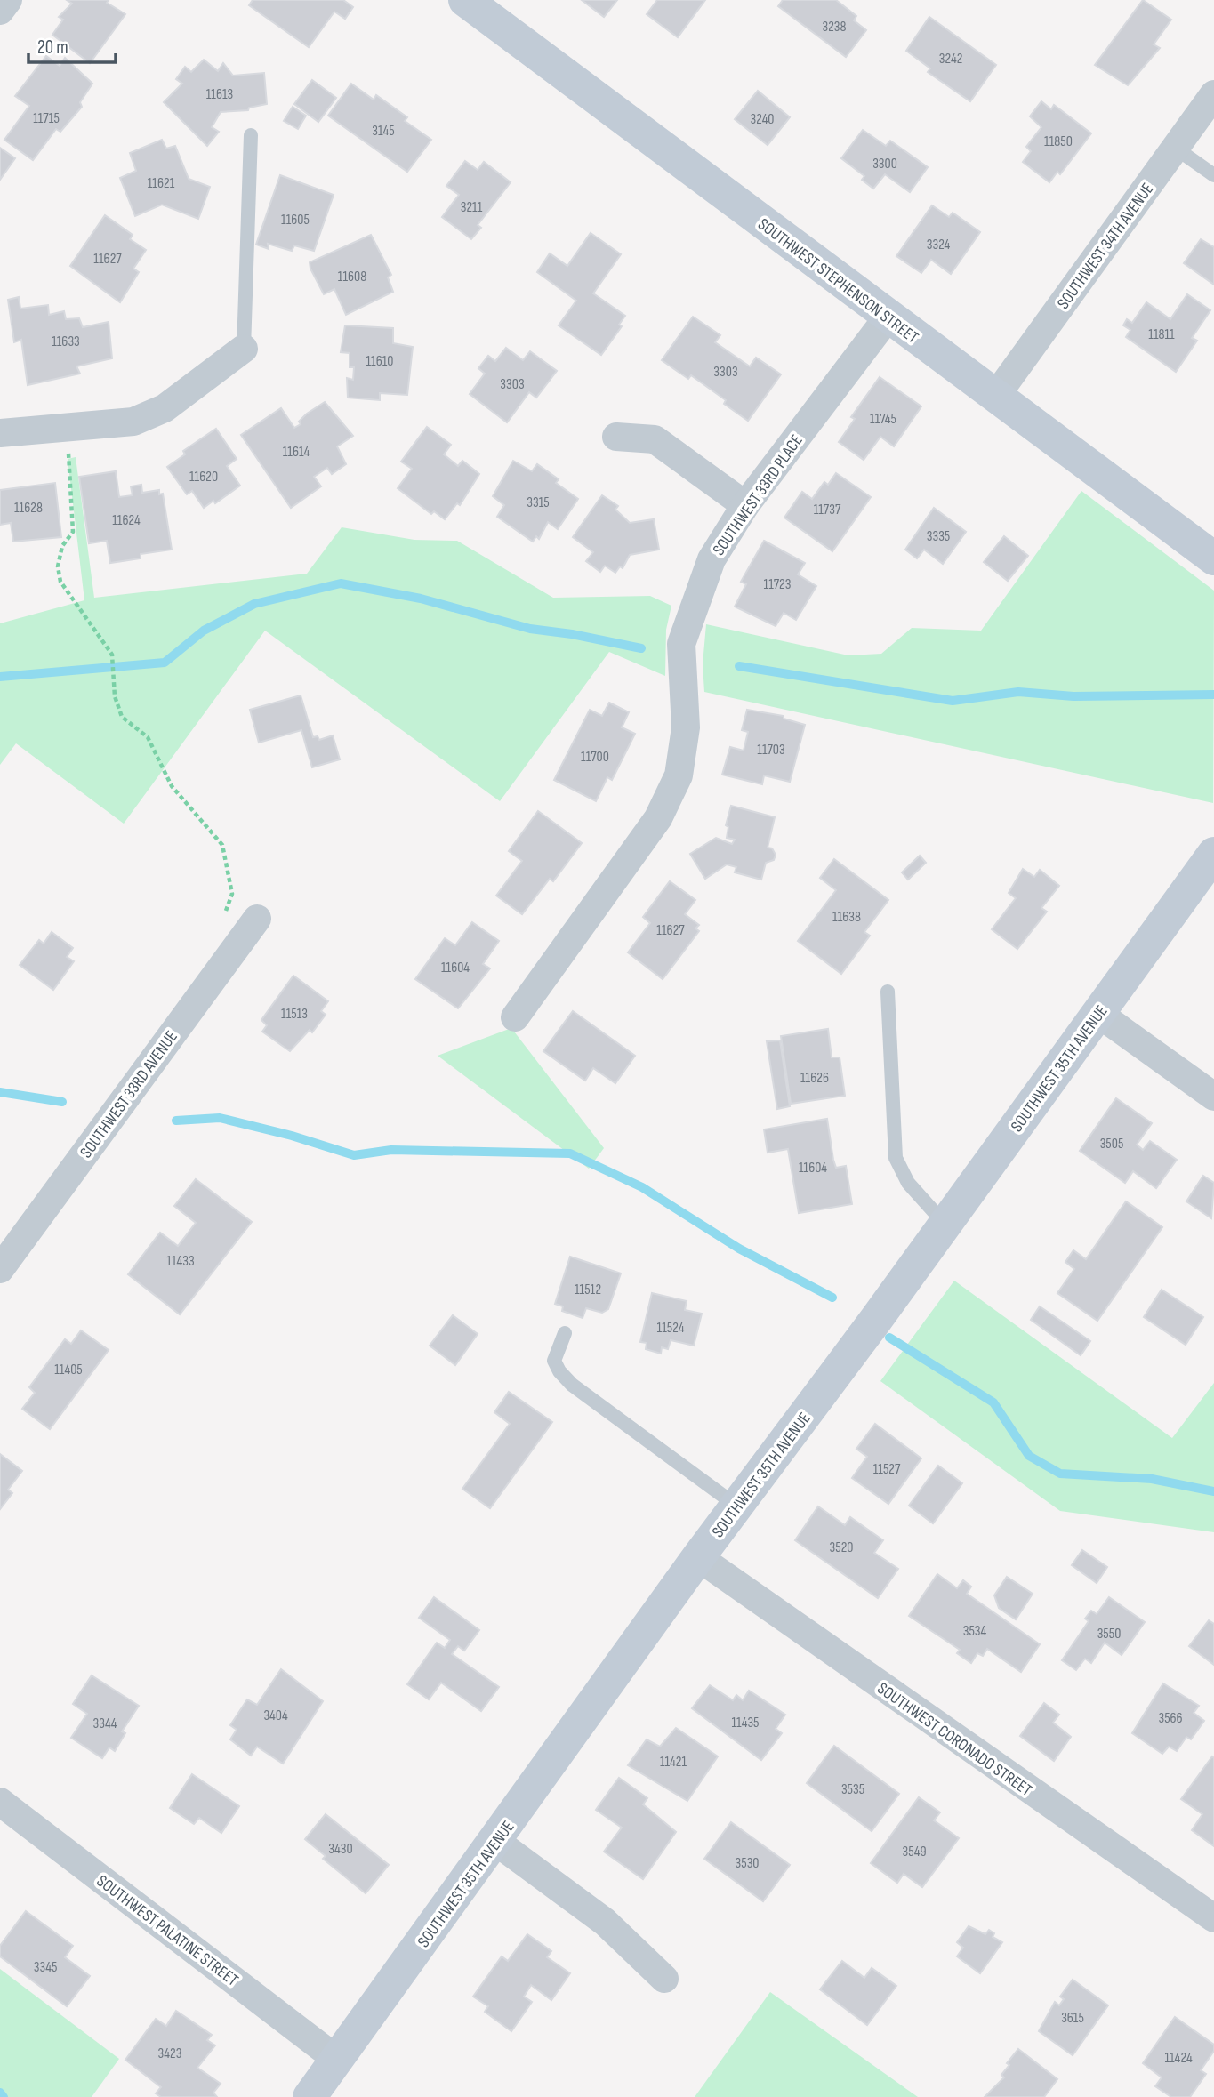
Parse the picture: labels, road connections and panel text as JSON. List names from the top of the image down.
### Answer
{
  "streets": {
    "street": [
      "SOUTHWEST 34TH AVENUE",
      "SOUTHWEST STEPHENSON STREET",
      "SOUTHWEST 33RD PLACE",
      "SOUTHWEST 35TH AVENUE",
      "SOUTHWEST 33RD AVENUE",
      "SOUTHWEST CORONADO STREET",
      "SOUTHWEST PALATINE STREET"
    ]
  },
  "crossings": [
    ["SOUTHWEST 34TH AVENUE", "SOUTHWEST STEPHENSON STREET"],
    ["SOUTHWEST STEPHENSON STREET", "SOUTHWEST 33RD PLACE"],
    ["SOUTHWEST 35TH AVENUE", "SOUTHWEST CORONADO STREET"],
    ["SOUTHWEST 35TH AVENUE", "SOUTHWEST PALATINE STREET"]
  ],
  "house_numbers": [
    "3238",
    "3242",
    "11613",
    "11715",
    "3240",
    "3145",
    "11850",
    "3300",
    "11621",
    "3211",
    "11605",
    "3324",
    "11627",
    "11608",
    "11811",
    "11633",
    "11610",
    "3303",
    "3303",
    "11745",
    "11614",
    "11620",
    "3315",
    "11628",
    "11737",
    "11624",
    "3335",
    "11723",
    "11703",
    "11700",
    "11638",
    "11627",
    "11604",
    "11513",
    "11626",
    "3505",
    "11604",
    "11433",
    "11512",
    "11524",
    "11405",
    "11527",
    "3520",
    "3534",
    "3550",
    "3404",
    "3566",
    "11435",
    "3344",
    "11421",
    "3535",
    "3430",
    "3549",
    "3530",
    "3345",
    "3615",
    "3423",
    "11424"
  ],
  "scale_bar": "20 m"
}
